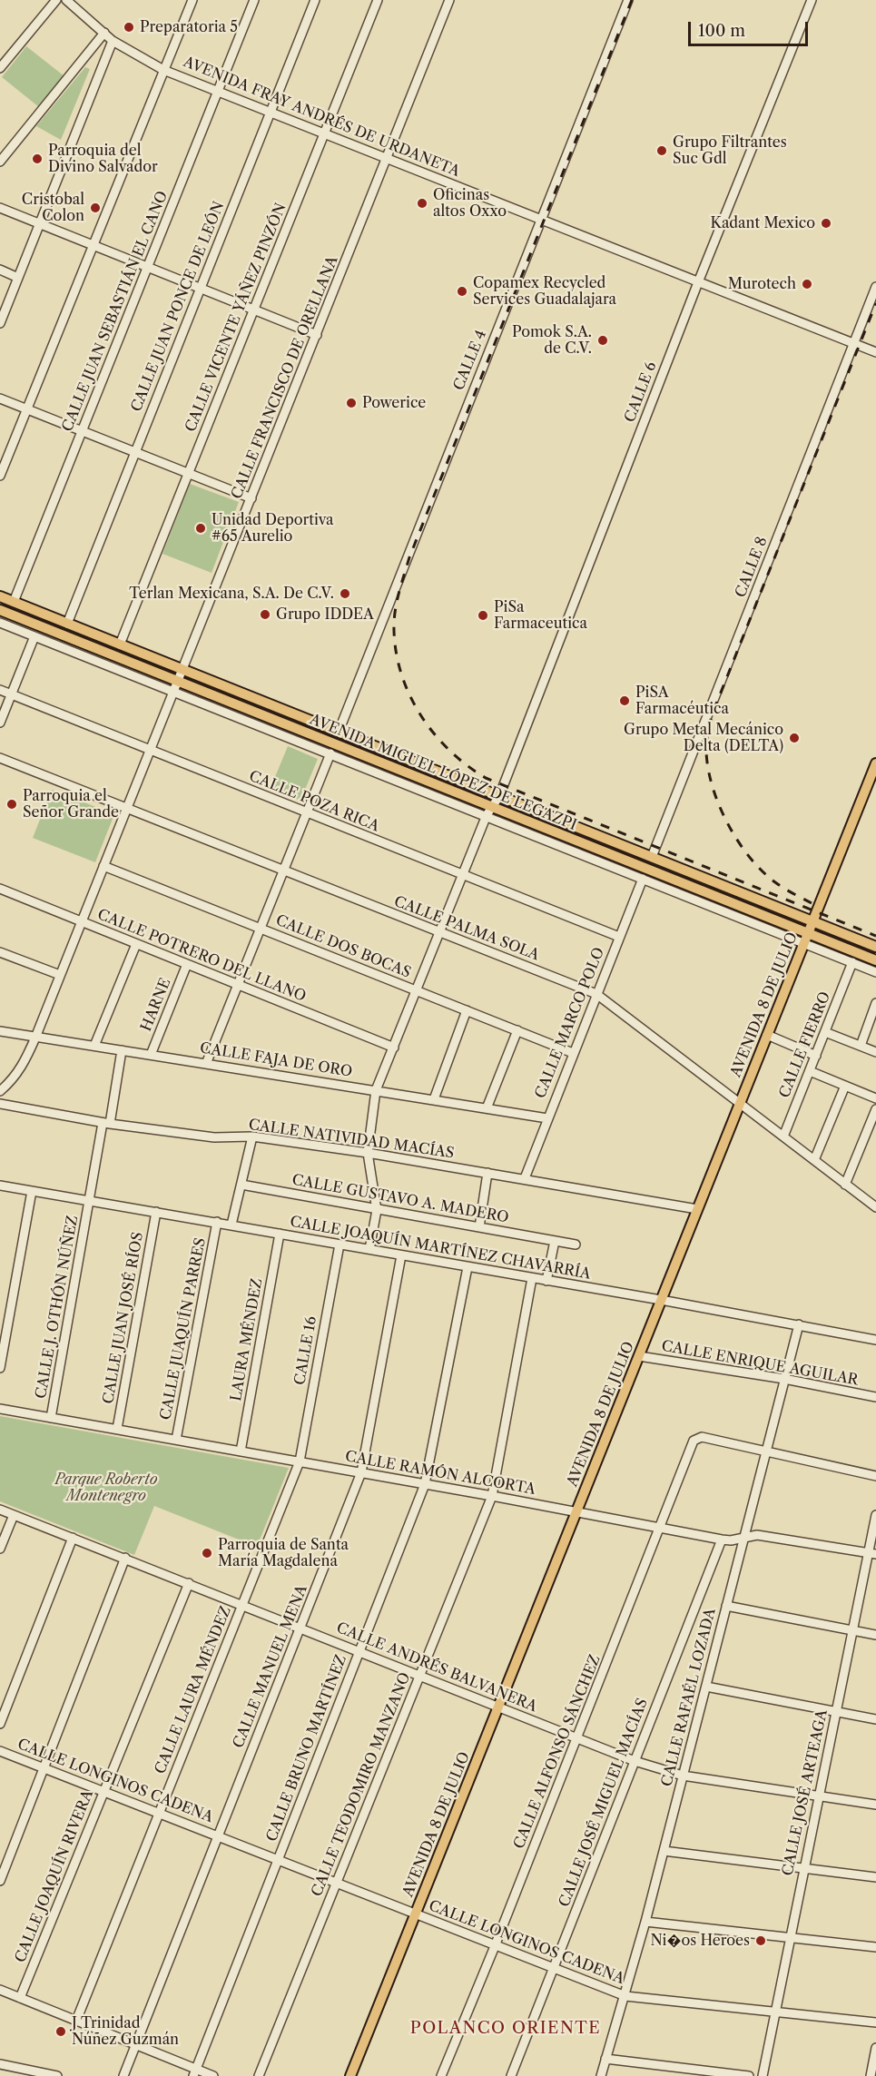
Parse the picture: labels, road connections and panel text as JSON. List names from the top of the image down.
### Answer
{
  "streets": {
    "main road": ["AVENIDA MIGUEL LÓPEZ DE LEGAZPI", "AVENIDA 8 DE JULIO"],
    "street": [
      "AVENIDA FRAY ANDRÉS DE URDANETA",
      "CALLE JUAN PONCE DE LEÓN",
      "CALLE JUAN SEBASTIÁN EL CANO",
      "CALLE VICENTE YÁÑEZ PINZÓN",
      "CALLE 4",
      "CALLE FRANCISCO DE ORELLANA",
      "CALLE 6",
      "CALLE 8",
      "CALLE POZA RICA",
      "CALLE PALMA SOLA",
      "CALLE DOS BOCAS",
      "CALLE POTRERO DEL LLANO",
      "HARNE",
      "CALLE MARCO POLO",
      "CALLE FIERRO",
      "CALLE FAJA DE ORO",
      "CALLE NATIVIDAD MACÍAS",
      "CALLE GUSTAVO A. MADERO",
      "CALLE JOAQUÍN MARTÍNEZ CHAVARRÍA",
      "CALLE J. OTHÓN NÚÑEZ",
      "CALLE JUAN JOSÉ RÍOS",
      "CALLE JUAQUÍN PARRES",
      "LAURA MÉNDEZ",
      "CALLE 16",
      "CALLE ENRIQUE AGUILAR",
      "CALLE RAMÓN ALCORTA",
      "CALLE MANUEL MENA",
      "CALLE ANDRÉS BALVANERA",
      "CALLE LAURA MÉNDEZ",
      "CALLE RAFAÉL LOZADA",
      "CALLE BRUNO MARTÍNEZ",
      "CALLE ALFONSO SÁNCHEZ",
      "CALLE LONGINOS CADENA",
      "CALLE TEODOMIRO MANZANO",
      "CALLE JOSÉ ARTEAGA",
      "CALLE JOSÉ MIGUEL MACÍAS",
      "CALLE JOAQUÍN RIVERA"
    ]
  },
  "crossings": [
    ["AVENIDA FRAY ANDRÉS DE URDANETA", "CALLE JUAN PONCE DE LEÓN"],
    ["AVENIDA FRAY ANDRÉS DE URDANETA", "CALLE JUAN SEBASTIÁN EL CANO"],
    ["AVENIDA FRAY ANDRÉS DE URDANETA", "CALLE VICENTE YÁÑEZ PINZÓN"],
    ["AVENIDA FRAY ANDRÉS DE URDANETA", "CALLE 4"],
    ["AVENIDA FRAY ANDRÉS DE URDANETA", "CALLE FRANCISCO DE ORELLANA"],
    ["AVENIDA FRAY ANDRÉS DE URDANETA", "CALLE 6"],
    ["AVENIDA FRAY ANDRÉS DE URDANETA", "CALLE 8"],
    ["CALLE JUAN PONCE DE LEÓN", "AVENIDA MIGUEL LÓPEZ DE LEGAZPI"],
    ["CALLE JUAN SEBASTIÁN EL CANO", "AVENIDA MIGUEL LÓPEZ DE LEGAZPI"],
    ["CALLE VICENTE YÁÑEZ PINZÓN", "AVENIDA MIGUEL LÓPEZ DE LEGAZPI"],
    ["CALLE 4", "AVENIDA MIGUEL LÓPEZ DE LEGAZPI"],
    ["CALLE FRANCISCO DE ORELLANA", "AVENIDA MIGUEL LÓPEZ DE LEGAZPI"],
    ["CALLE FRANCISCO DE ORELLANA", "CALLE POZA RICA"],
    ["CALLE FRANCISCO DE ORELLANA", "CALLE PALMA SOLA"],
    ["CALLE FRANCISCO DE ORELLANA", "CALLE DOS BOCAS"],
    ["CALLE FRANCISCO DE ORELLANA", "CALLE POTRERO DEL LLANO"],
    ["CALLE FRANCISCO DE ORELLANA", "CALLE FAJA DE ORO"],
    ["CALLE 6", "AVENIDA MIGUEL LÓPEZ DE LEGAZPI"],
    ["CALLE 6", "CALLE POZA RICA"],
    ["CALLE 6", "CALLE PALMA SOLA"],
    ["CALLE 6", "CALLE DOS BOCAS"],
    ["CALLE 6", "CALLE POTRERO DEL LLANO"],
    ["CALLE 6", "CALLE FAJA DE ORO"],
    ["CALLE 6", "CALLE NATIVIDAD MACÍAS"],
    ["CALLE 6", "CALLE GUSTAVO A. MADERO"],
    ["CALLE 8", "AVENIDA MIGUEL LÓPEZ DE LEGAZPI"],
    ["AVENIDA MIGUEL LÓPEZ DE LEGAZPI", "AVENIDA 8 DE JULIO"],
    ["AVENIDA MIGUEL LÓPEZ DE LEGAZPI", "CALLE MARCO POLO"],
    ["AVENIDA MIGUEL LÓPEZ DE LEGAZPI", "CALLE FIERRO"],
    ["CALLE POZA RICA", "CALLE MARCO POLO"],
    ["CALLE PALMA SOLA", "AVENIDA 8 DE JULIO"],
    ["CALLE PALMA SOLA", "CALLE MARCO POLO"],
    ["CALLE PALMA SOLA", "CALLE FIERRO"],
    ["CALLE DOS BOCAS", "CALLE MARCO POLO"],
    ["CALLE POTRERO DEL LLANO", "HARNE"],
    ["HARNE", "CALLE FAJA DE ORO"],
    ["AVENIDA 8 DE JULIO", "CALLE NATIVIDAD MACÍAS"],
    ["AVENIDA 8 DE JULIO", "CALLE JOAQUÍN MARTÍNEZ CHAVARRÍA"],
    ["AVENIDA 8 DE JULIO", "CALLE ENRIQUE AGUILAR"],
    ["AVENIDA 8 DE JULIO", "CALLE RAMÓN ALCORTA"],
    ["AVENIDA 8 DE JULIO", "CALLE ANDRÉS BALVANERA"],
    ["AVENIDA 8 DE JULIO", "CALLE LONGINOS CADENA"],
    ["CALLE MARCO POLO", "CALLE FAJA DE ORO"],
    ["CALLE MARCO POLO", "CALLE NATIVIDAD MACÍAS"],
    ["CALLE FAJA DE ORO", "CALLE J. OTHÓN NÚÑEZ"],
    ["CALLE NATIVIDAD MACÍAS", "CALLE J. OTHÓN NÚÑEZ"],
    ["CALLE JOAQUÍN MARTÍNEZ CHAVARRÍA", "CALLE J. OTHÓN NÚÑEZ"],
    ["CALLE JOAQUÍN MARTÍNEZ CHAVARRÍA", "CALLE JUAN JOSÉ RÍOS"],
    ["CALLE JOAQUÍN MARTÍNEZ CHAVARRÍA", "CALLE JUAQUÍN PARRES"],
    ["CALLE JOAQUÍN MARTÍNEZ CHAVARRÍA", "LAURA MÉNDEZ"],
    ["CALLE JOAQUÍN MARTÍNEZ CHAVARRÍA", "CALLE 16"],
    ["CALLE JOAQUÍN MARTÍNEZ CHAVARRÍA", "CALLE MANUEL MENA"],
    ["CALLE JOAQUÍN MARTÍNEZ CHAVARRÍA", "CALLE RAFAÉL LOZADA"],
    ["CALLE JOAQUÍN MARTÍNEZ CHAVARRÍA", "CALLE BRUNO MARTÍNEZ"],
    ["CALLE JOAQUÍN MARTÍNEZ CHAVARRÍA", "CALLE TEODOMIRO MANZANO"],
    ["CALLE J. OTHÓN NÚÑEZ", "CALLE RAMÓN ALCORTA"],
    ["CALLE JUAN JOSÉ RÍOS", "CALLE RAMÓN ALCORTA"],
    ["CALLE JUAQUÍN PARRES", "CALLE RAMÓN ALCORTA"],
    ["LAURA MÉNDEZ", "CALLE RAMÓN ALCORTA"],
    ["CALLE 16", "CALLE RAMÓN ALCORTA"],
    ["CALLE 16", "CALLE LAURA MÉNDEZ"],
    ["CALLE ENRIQUE AGUILAR", "CALLE RAFAÉL LOZADA"],
    ["CALLE RAMÓN ALCORTA", "CALLE MANUEL MENA"],
    ["CALLE RAMÓN ALCORTA", "CALLE LAURA MÉNDEZ"],
    ["CALLE RAMÓN ALCORTA", "CALLE RAFAÉL LOZADA"],
    ["CALLE RAMÓN ALCORTA", "CALLE BRUNO MARTÍNEZ"],
    ["CALLE RAMÓN ALCORTA", "CALLE ALFONSO SÁNCHEZ"],
    ["CALLE RAMÓN ALCORTA", "CALLE TEODOMIRO MANZANO"],
    ["CALLE RAMÓN ALCORTA", "CALLE JOSÉ ARTEAGA"],
    ["CALLE RAMÓN ALCORTA", "CALLE JOSÉ MIGUEL MACÍAS"],
    ["CALLE MANUEL MENA", "CALLE ANDRÉS BALVANERA"],
    ["CALLE MANUEL MENA", "CALLE LONGINOS CADENA"],
    ["CALLE ANDRÉS BALVANERA", "CALLE LAURA MÉNDEZ"],
    ["CALLE ANDRÉS BALVANERA", "CALLE RAFAÉL LOZADA"],
    ["CALLE ANDRÉS BALVANERA", "CALLE BRUNO MARTÍNEZ"],
    ["CALLE ANDRÉS BALVANERA", "CALLE ALFONSO SÁNCHEZ"],
    ["CALLE ANDRÉS BALVANERA", "CALLE TEODOMIRO MANZANO"],
    ["CALLE ANDRÉS BALVANERA", "CALLE JOSÉ ARTEAGA"],
    ["CALLE ANDRÉS BALVANERA", "CALLE JOSÉ MIGUEL MACÍAS"],
    ["CALLE ANDRÉS BALVANERA", "CALLE JOAQUÍN RIVERA"],
    ["CALLE LAURA MÉNDEZ", "CALLE LONGINOS CADENA"],
    ["CALLE RAFAÉL LOZADA", "CALLE ALFONSO SÁNCHEZ"],
    ["CALLE RAFAÉL LOZADA", "CALLE LONGINOS CADENA"],
    ["CALLE BRUNO MARTÍNEZ", "CALLE LONGINOS CADENA"],
    ["CALLE ALFONSO SÁNCHEZ", "CALLE LONGINOS CADENA"],
    ["CALLE LONGINOS CADENA", "CALLE TEODOMIRO MANZANO"],
    ["CALLE LONGINOS CADENA", "CALLE JOSÉ ARTEAGA"],
    ["CALLE LONGINOS CADENA", "CALLE JOSÉ MIGUEL MACÍAS"],
    ["CALLE LONGINOS CADENA", "CALLE JOAQUÍN RIVERA"]
  ],
  "districts": ["POLANCO ORIENTE"],
  "parks": ["Parque Roberto Montenegro"],
  "places": [
    "Preparatoria 5",
    "Grupo Filtrantes Suc Gdl",
    "Parroquia del Divino Salvador",
    "Oficinas altos Oxxo",
    "Cristobal Colon",
    "Kadant Mexico",
    "Murotech",
    "Copamex Recycled Services Guadalajara",
    "Pomok S.A. de C.V.",
    "Powerice",
    "Unidad Deportiva #65 Aurelio",
    "Terlan Mexicana, S.A. De C.V.",
    "Grupo IDDEA",
    "PiSa Farmaceutica",
    "PiSA Farmacéutica",
    "Grupo Metal Mecánico Delta (DELTA)",
    "Parroquia el Señor Grande",
    "Parroquia de Santa María Magdalena",
    "Ni�os Heroes",
    "J Trinidad Núñez Guzmán"
  ],
  "scale_bar": "100 m"
}
